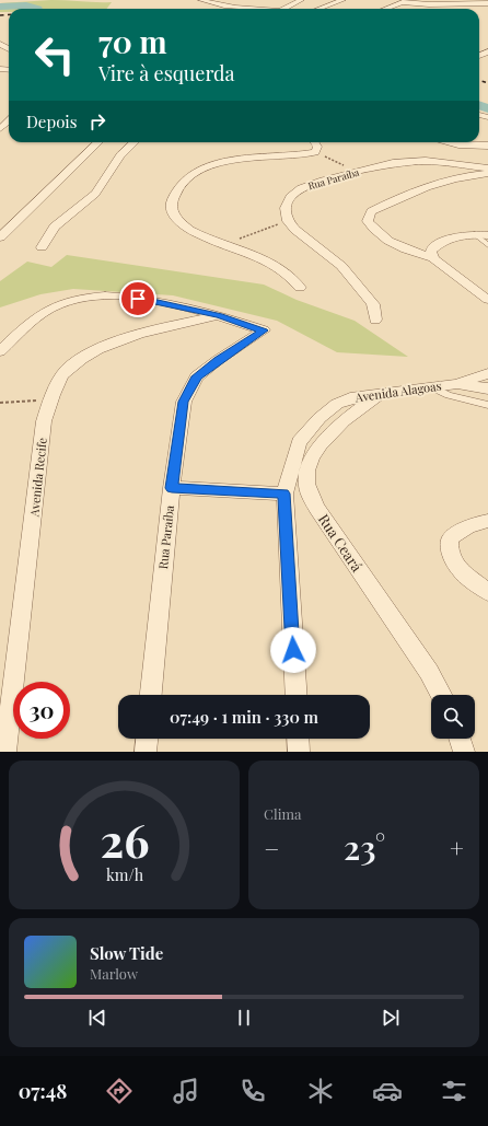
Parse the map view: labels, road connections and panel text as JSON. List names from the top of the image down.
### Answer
{
  "streets": {
    "street": [
      "Rua Paraíba",
      "Avenida Alagoas",
      "Avenida Recife",
      "Rua Ceará"
    ]
  },
  "crossings": [
    ["Rua Paraíba", "Avenida Recife"],
    ["Avenida Alagoas", "Rua Ceará"]
  ],
  "page": {
    "turn": ["70 m", "Vire à esquerda"],
    "then": "Depois",
    "limit": "30",
    "trip": "07:49 · 1 min · 330 m",
    "tile": "Clima",
    "heat": ["−", "23°", "+"],
    "song": ["Slow Tide", "Marlow"],
    "tabs": "07:48",
    "gauge": ["26", "km/h"]
  }
}
